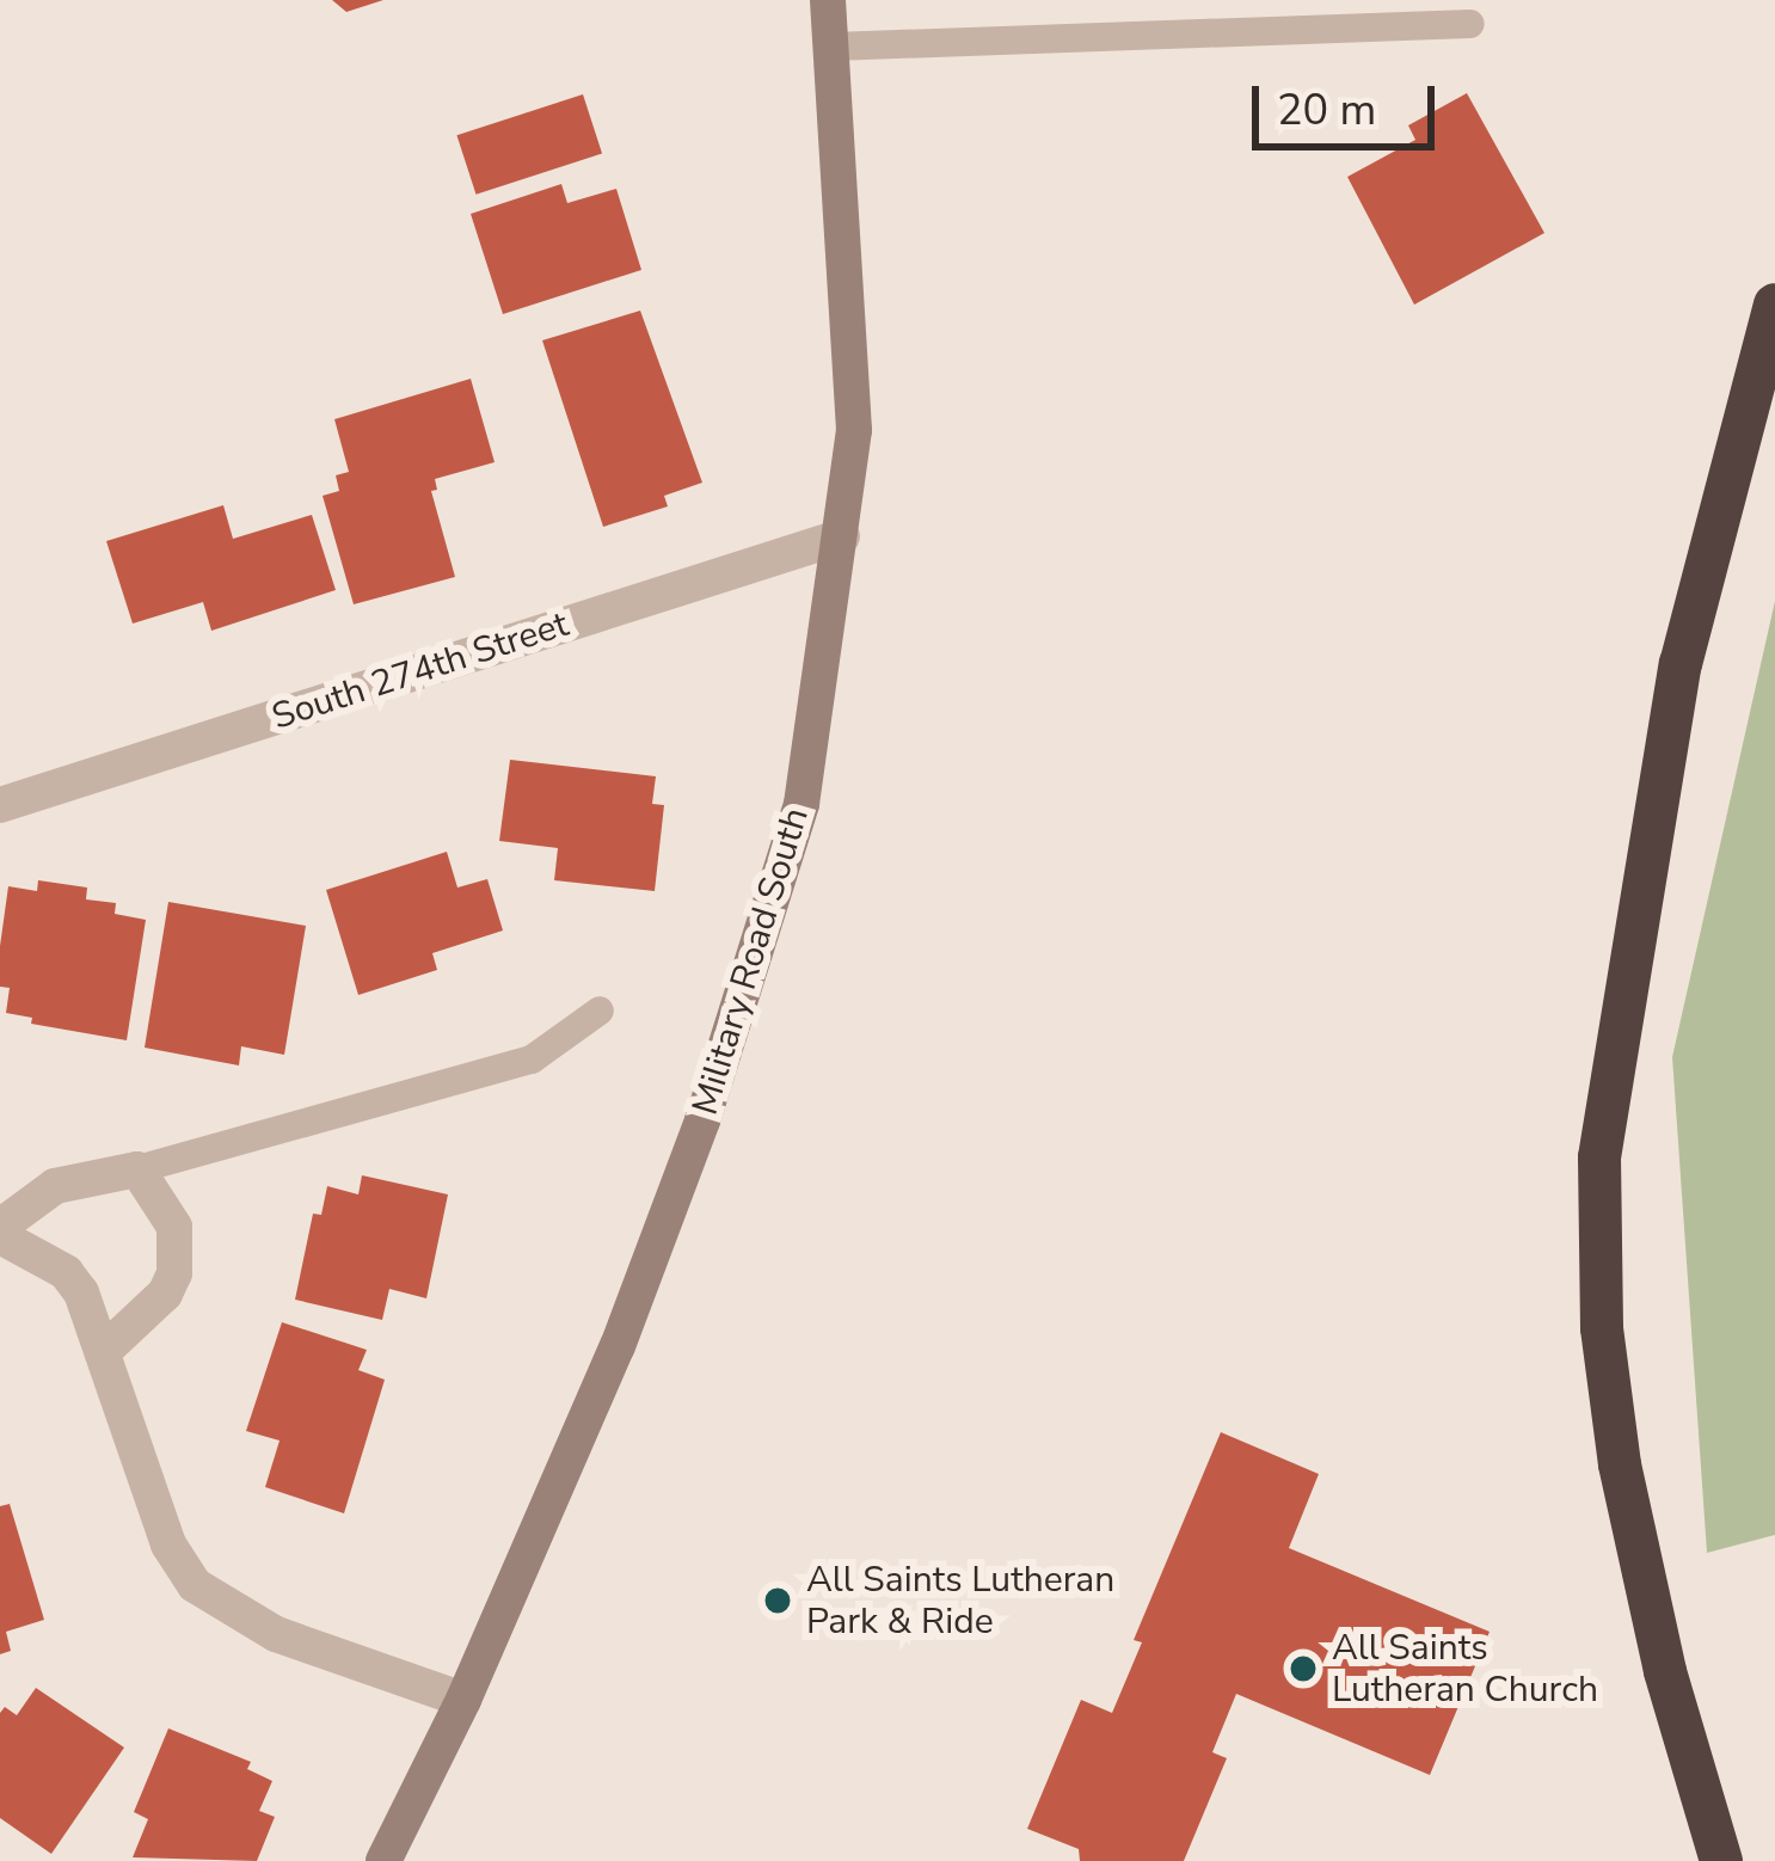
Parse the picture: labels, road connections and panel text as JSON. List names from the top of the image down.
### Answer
{
  "streets": {
    "main road": ["Military Road South"],
    "street": ["South 274th Street"]
  },
  "crossings": [
    ["South 274th Street", "Military Road South"]
  ],
  "places": ["All Saints Lutheran Park & Ride", "All Saints Lutheran Church"],
  "scale_bar": "20 m"
}
